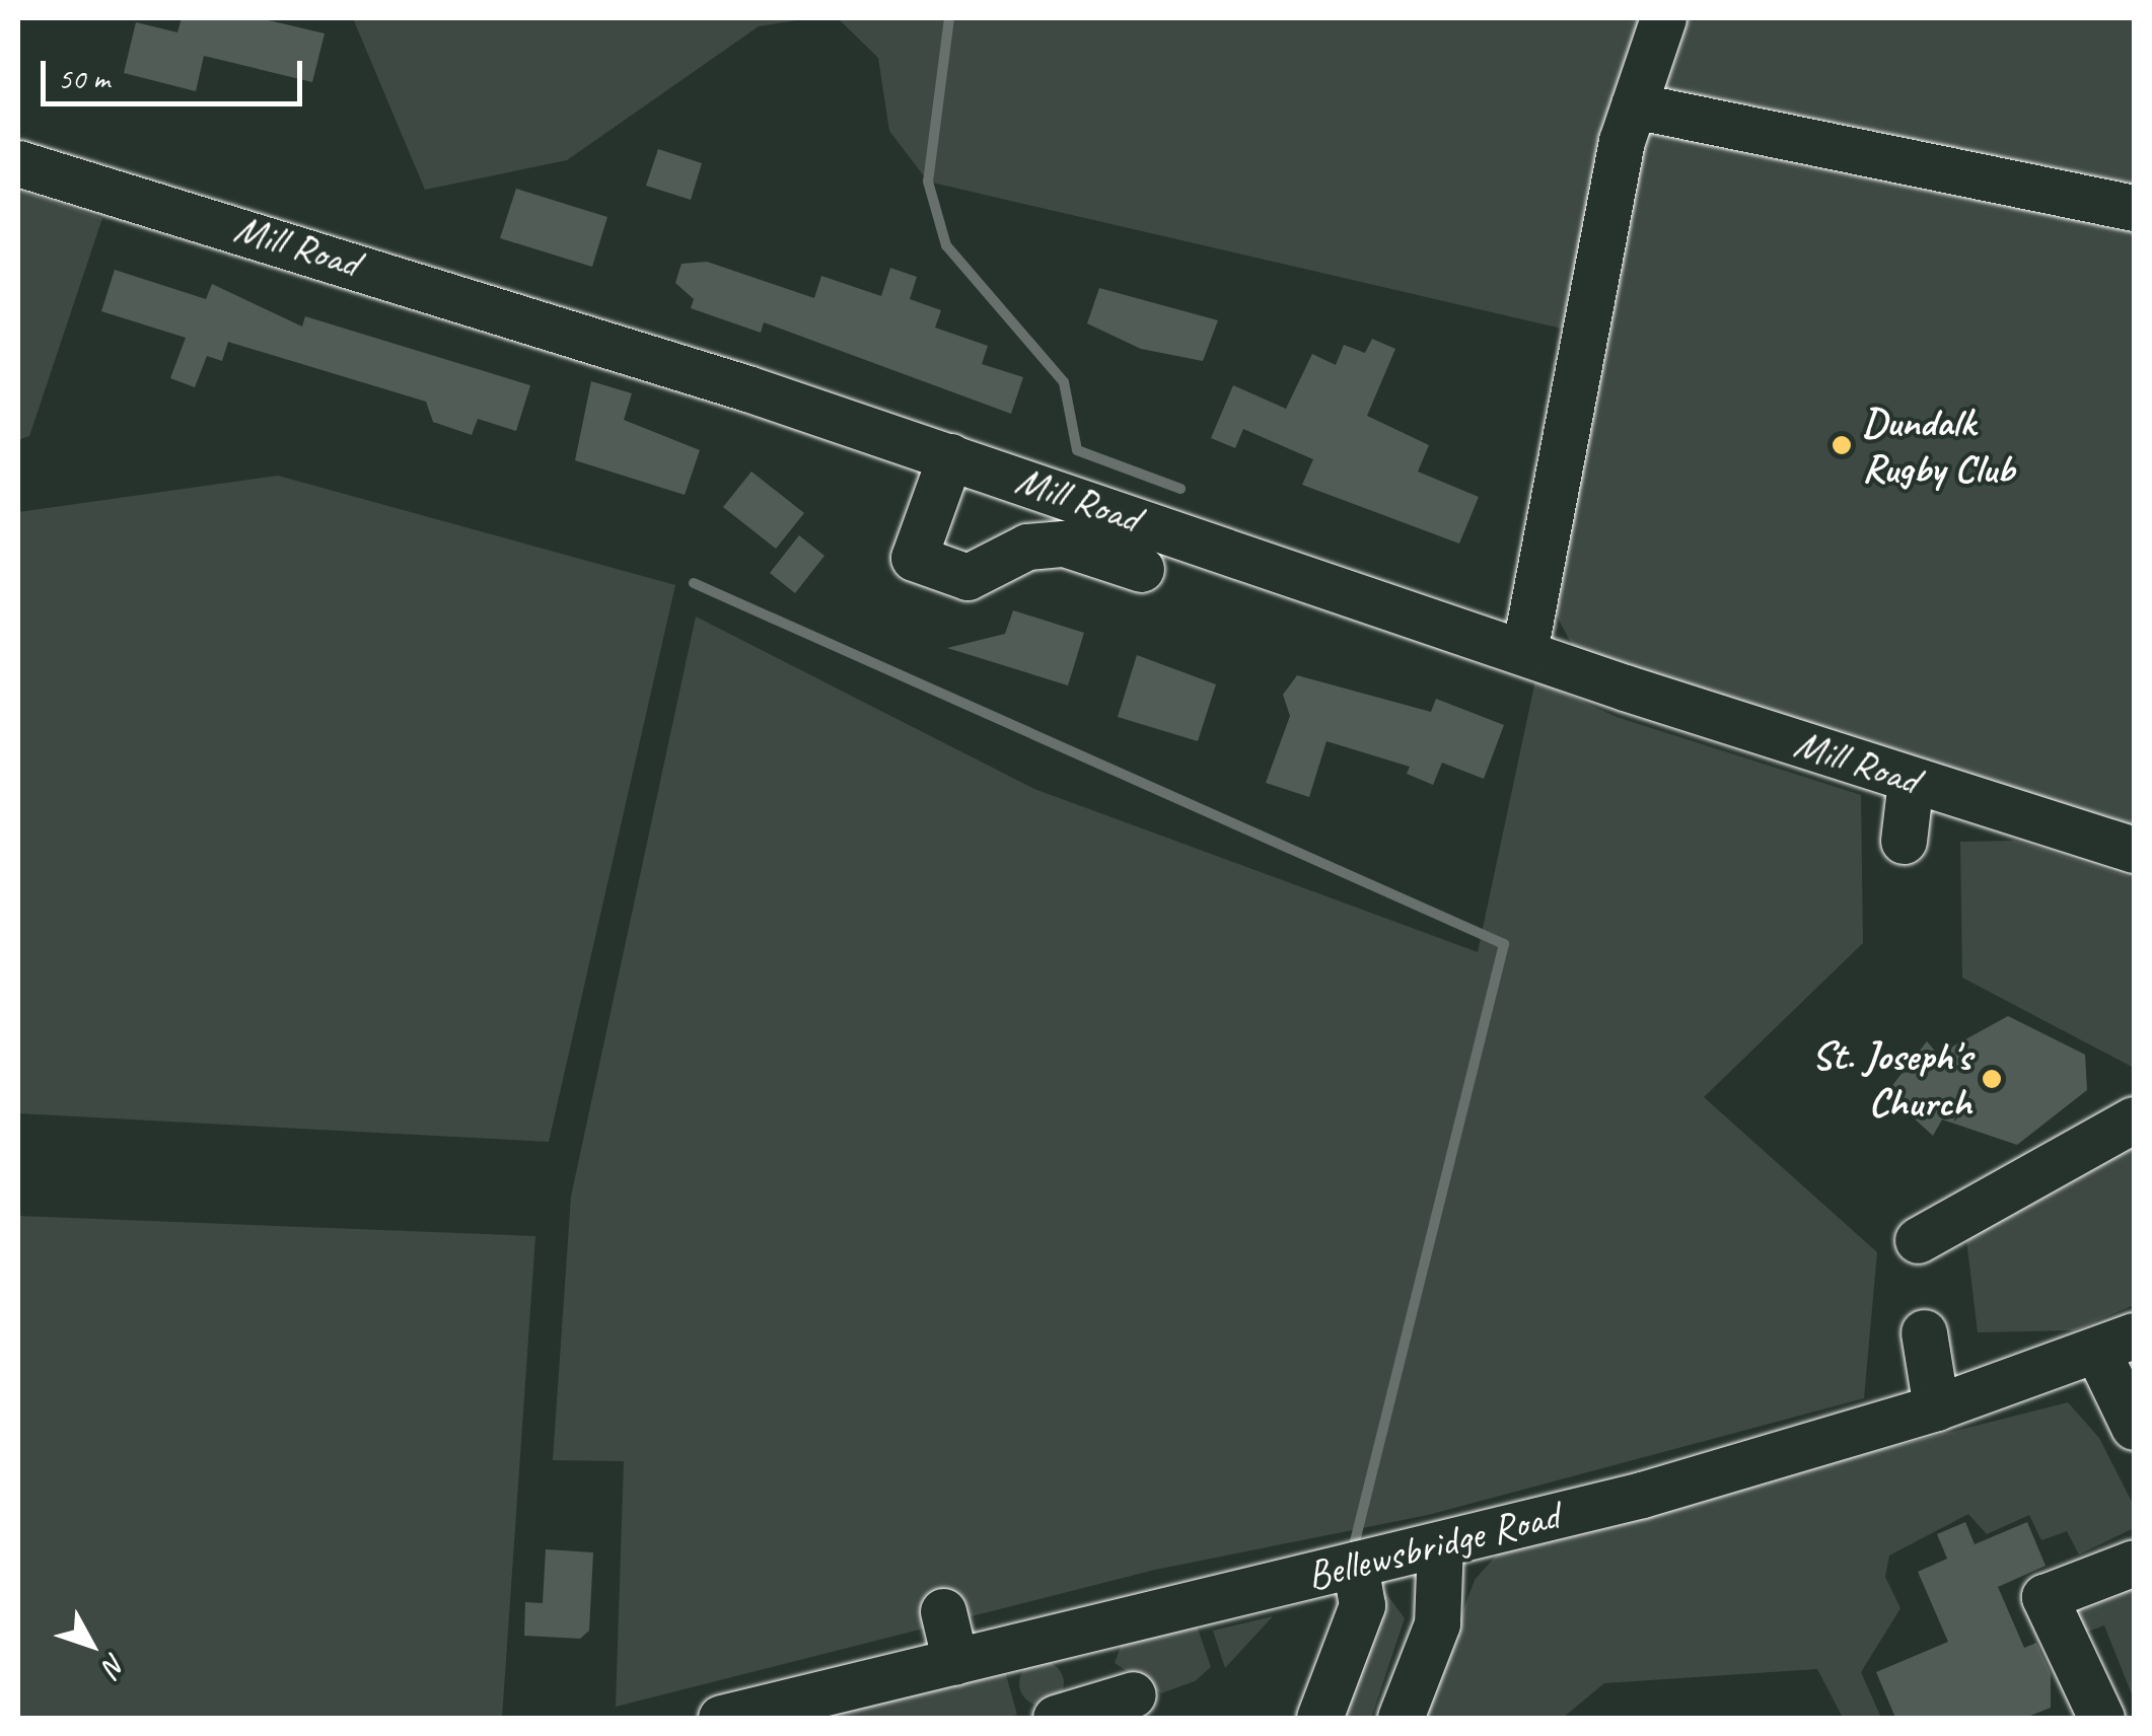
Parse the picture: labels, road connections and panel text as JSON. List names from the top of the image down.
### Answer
{
  "streets": {
    "street": ["Mill Road", "Bellewsbridge Road"]
  },
  "places": ["Dundalk Rugby Club", "St. Joseph's Church"],
  "scale_bar": "50 m",
  "north": "bottom right"
}
